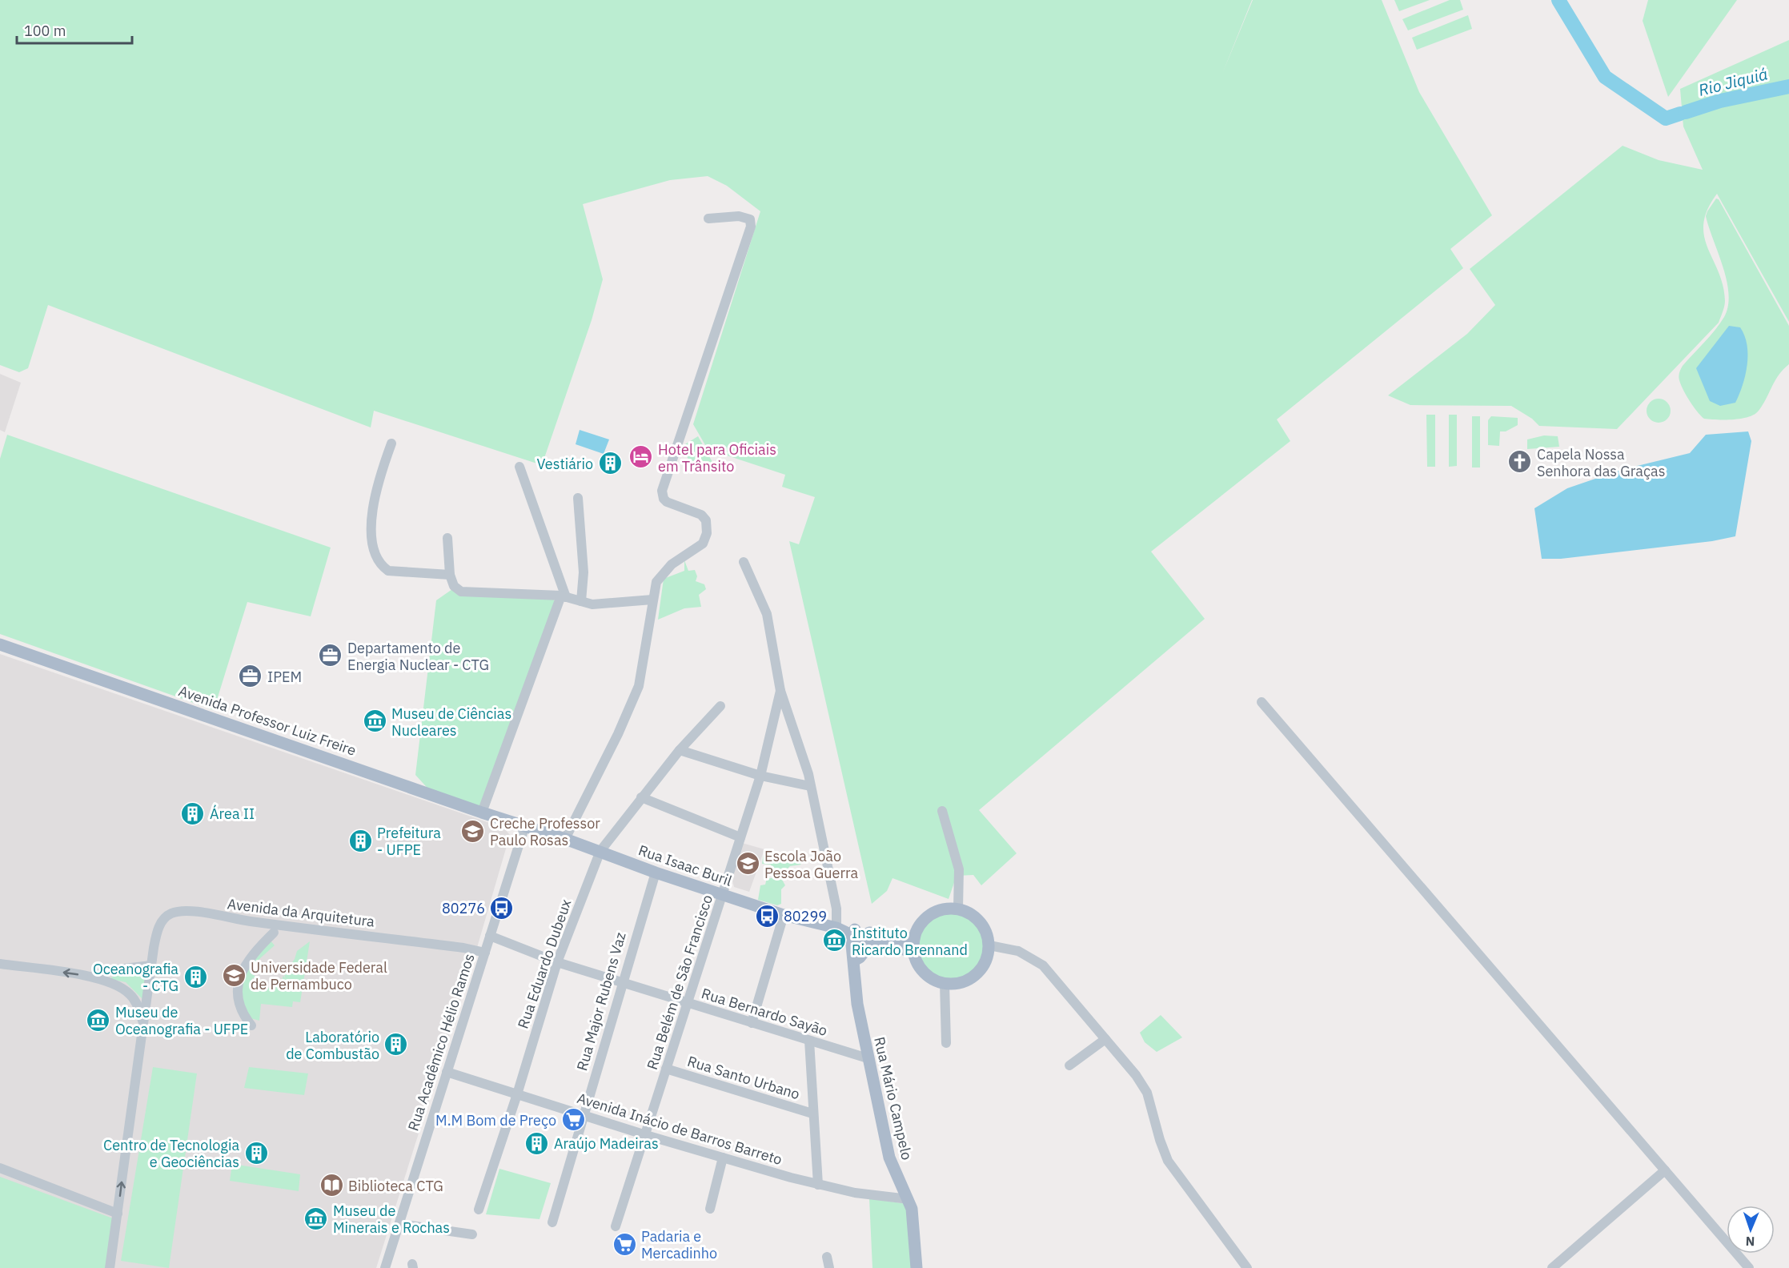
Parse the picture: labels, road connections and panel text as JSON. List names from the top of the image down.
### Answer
{
  "streets": {
    "main road": ["Avenida Professor Luiz Freire", "Rua Isaac Buril", "Rua Mário Campelo"],
    "street": [
      "Avenida da Arquitetura",
      "Rua Eduardo Dubeux",
      "Rua Belém de São Francisco",
      "Rua Major Rubens Vaz",
      "Rua Bernardo Sayão",
      "Rua Acadêmico Hélio Ramos",
      "Rua Santo Urbano",
      "Avenida Inácio de Barros Barreto"
    ]
  },
  "crossings": [
    ["Avenida Professor Luiz Freire", "Rua Isaac Buril"],
    ["Avenida Professor Luiz Freire", "Rua Acadêmico Hélio Ramos"],
    ["Rua Isaac Buril", "Rua Eduardo Dubeux"],
    ["Rua Isaac Buril", "Rua Belém de São Francisco"],
    ["Rua Isaac Buril", "Rua Major Rubens Vaz"],
    ["Rua Isaac Buril", "Rua Acadêmico Hélio Ramos"],
    ["Rua Isaac Buril", "Rua Mário Campelo"],
    ["Avenida da Arquitetura", "Rua Acadêmico Hélio Ramos"],
    ["Rua Eduardo Dubeux", "Rua Bernardo Sayão"],
    ["Rua Eduardo Dubeux", "Avenida Inácio de Barros Barreto"],
    ["Rua Belém de São Francisco", "Rua Bernardo Sayão"],
    ["Rua Belém de São Francisco", "Rua Santo Urbano"],
    ["Rua Belém de São Francisco", "Avenida Inácio de Barros Barreto"],
    ["Rua Major Rubens Vaz", "Rua Bernardo Sayão"],
    ["Rua Major Rubens Vaz", "Avenida Inácio de Barros Barreto"],
    ["Rua Bernardo Sayão", "Rua Acadêmico Hélio Ramos"],
    ["Rua Bernardo Sayão", "Rua Mário Campelo"],
    ["Rua Acadêmico Hélio Ramos", "Avenida Inácio de Barros Barreto"],
    ["Rua Mário Campelo", "Avenida Inácio de Barros Barreto"]
  ],
  "water": ["Rio Jiquiá"],
  "places": {
    "hotel": ["Hotel para Oficiais em Trânsito"],
    "church": ["Capela Nossa Senhora das Graças"],
    "building": [
      "Vestiário",
      "Área II",
      "Prefeitura - UFPE",
      "Oceanografia - CTG",
      "Laboratório de Combustão",
      "Araújo Madeiras",
      "Centro de Tecnologia e Geociências"
    ],
    "office": ["Departamento de Energia Nuclear - CTG", "IPEM"],
    "museum": [
      "Museu de Ciências Nucleares",
      "Instituto Ricardo Brennand",
      "Museu de Oceanografia - UFPE",
      "Museu de Minerais e Rochas"
    ],
    "school or university": ["Creche Professor Paulo Rosas", "Escola João Pessoa Guerra", "Universidade Federal de Pernambuco"],
    "bus stop": ["80276", "80299"],
    "supermarket": ["M.M Bom de Preço", "Padaria e Mercadinho"],
    "library": ["Biblioteca CTG"]
  },
  "scale_bar": "100 m",
  "north": "bottom"
}
